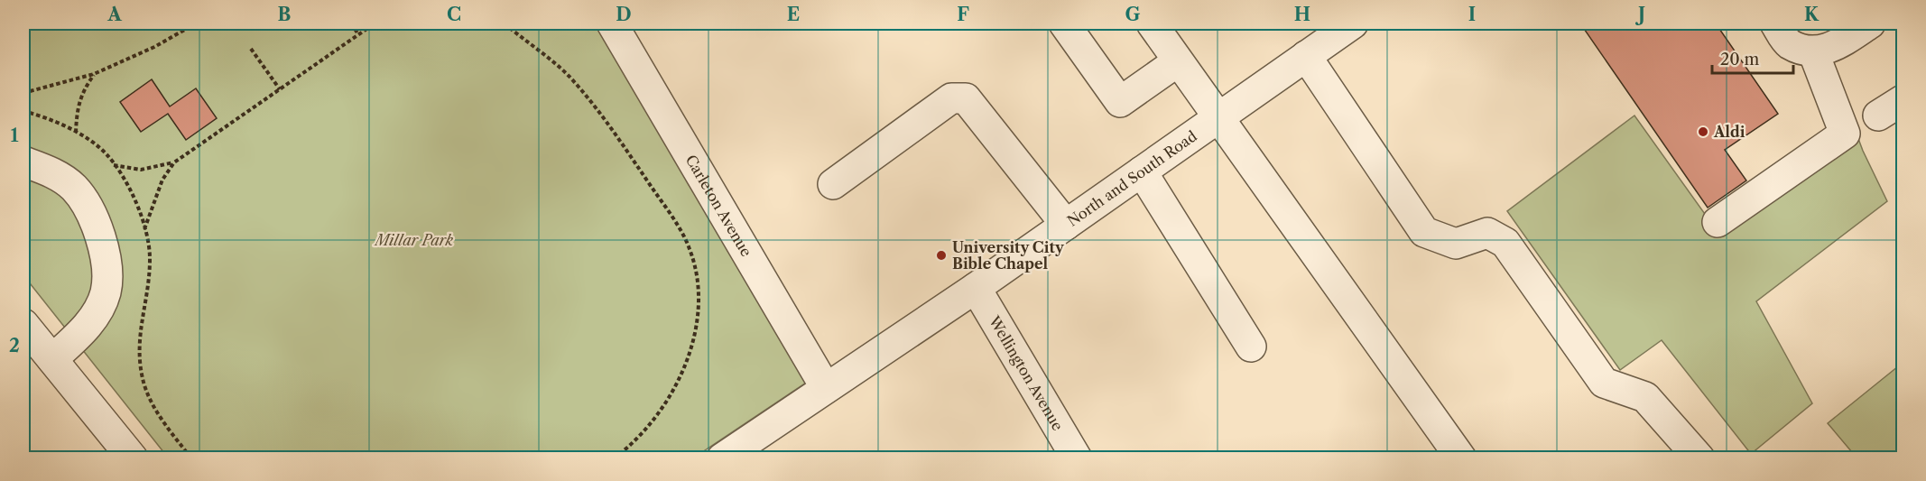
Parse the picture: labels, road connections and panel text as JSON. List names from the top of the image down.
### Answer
{
  "streets": {
    "street": ["North and South Road", "Carleton Avenue", "Wellington Avenue"]
  },
  "crossings": [
    ["North and South Road", "Carleton Avenue"],
    ["North and South Road", "Wellington Avenue"]
  ],
  "parks": ["Millar Park"],
  "places": ["Aldi", "University City Bible Chapel"],
  "scale_bar": "20 m",
  "grid": {
    "columns": [
      "A",
      "B",
      "C",
      "D",
      "E",
      "F",
      "G",
      "H",
      "I",
      "J",
      "K"
    ],
    "rows": ["1", "2"]
  }
}
